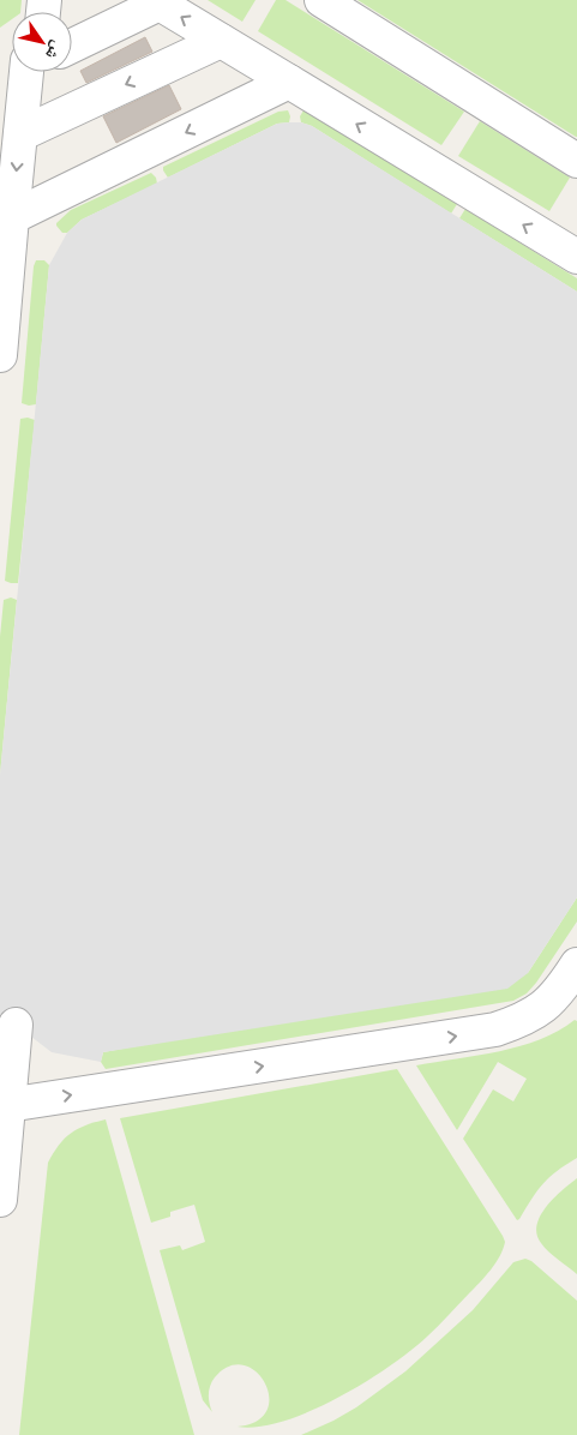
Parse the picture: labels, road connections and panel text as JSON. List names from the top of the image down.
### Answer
{
  "north": "bottom right"
}
